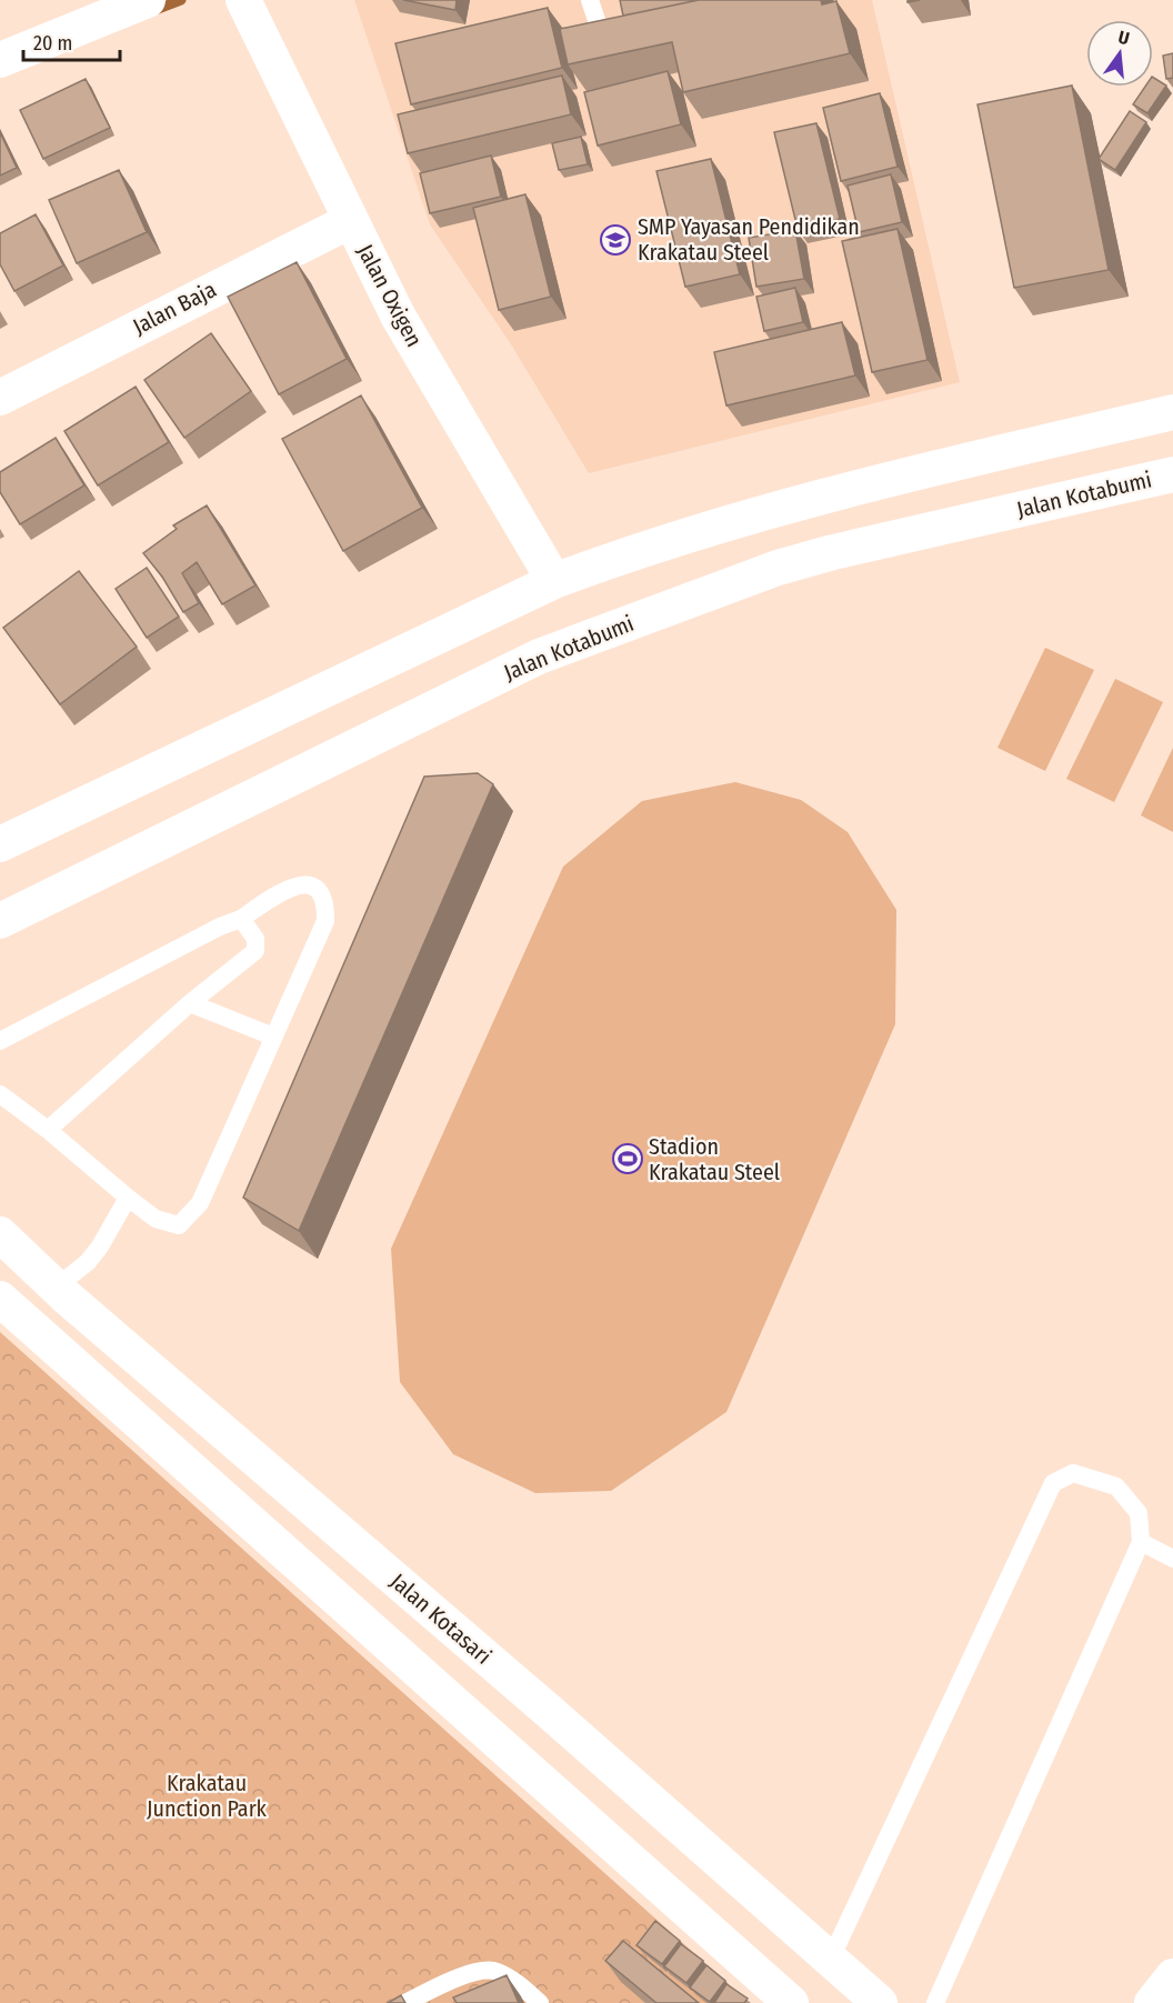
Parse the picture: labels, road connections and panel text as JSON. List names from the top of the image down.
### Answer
{
  "streets": {
    "street": [
      "Jalan Oxigen",
      "Jalan Baja",
      "Jalan Kotabumi",
      "Jalan Kotasari"
    ]
  },
  "crossings": [
    ["Jalan Oxigen", "Jalan Baja"]
  ],
  "parks": ["Krakatau Junction Park"],
  "places": {
    "school or university": ["SMP Yayasan Pendidikan Krakatau Steel"],
    "sports": ["Stadion Krakatau Steel"]
  },
  "scale_bar": "20 m",
  "north": "top"
}
